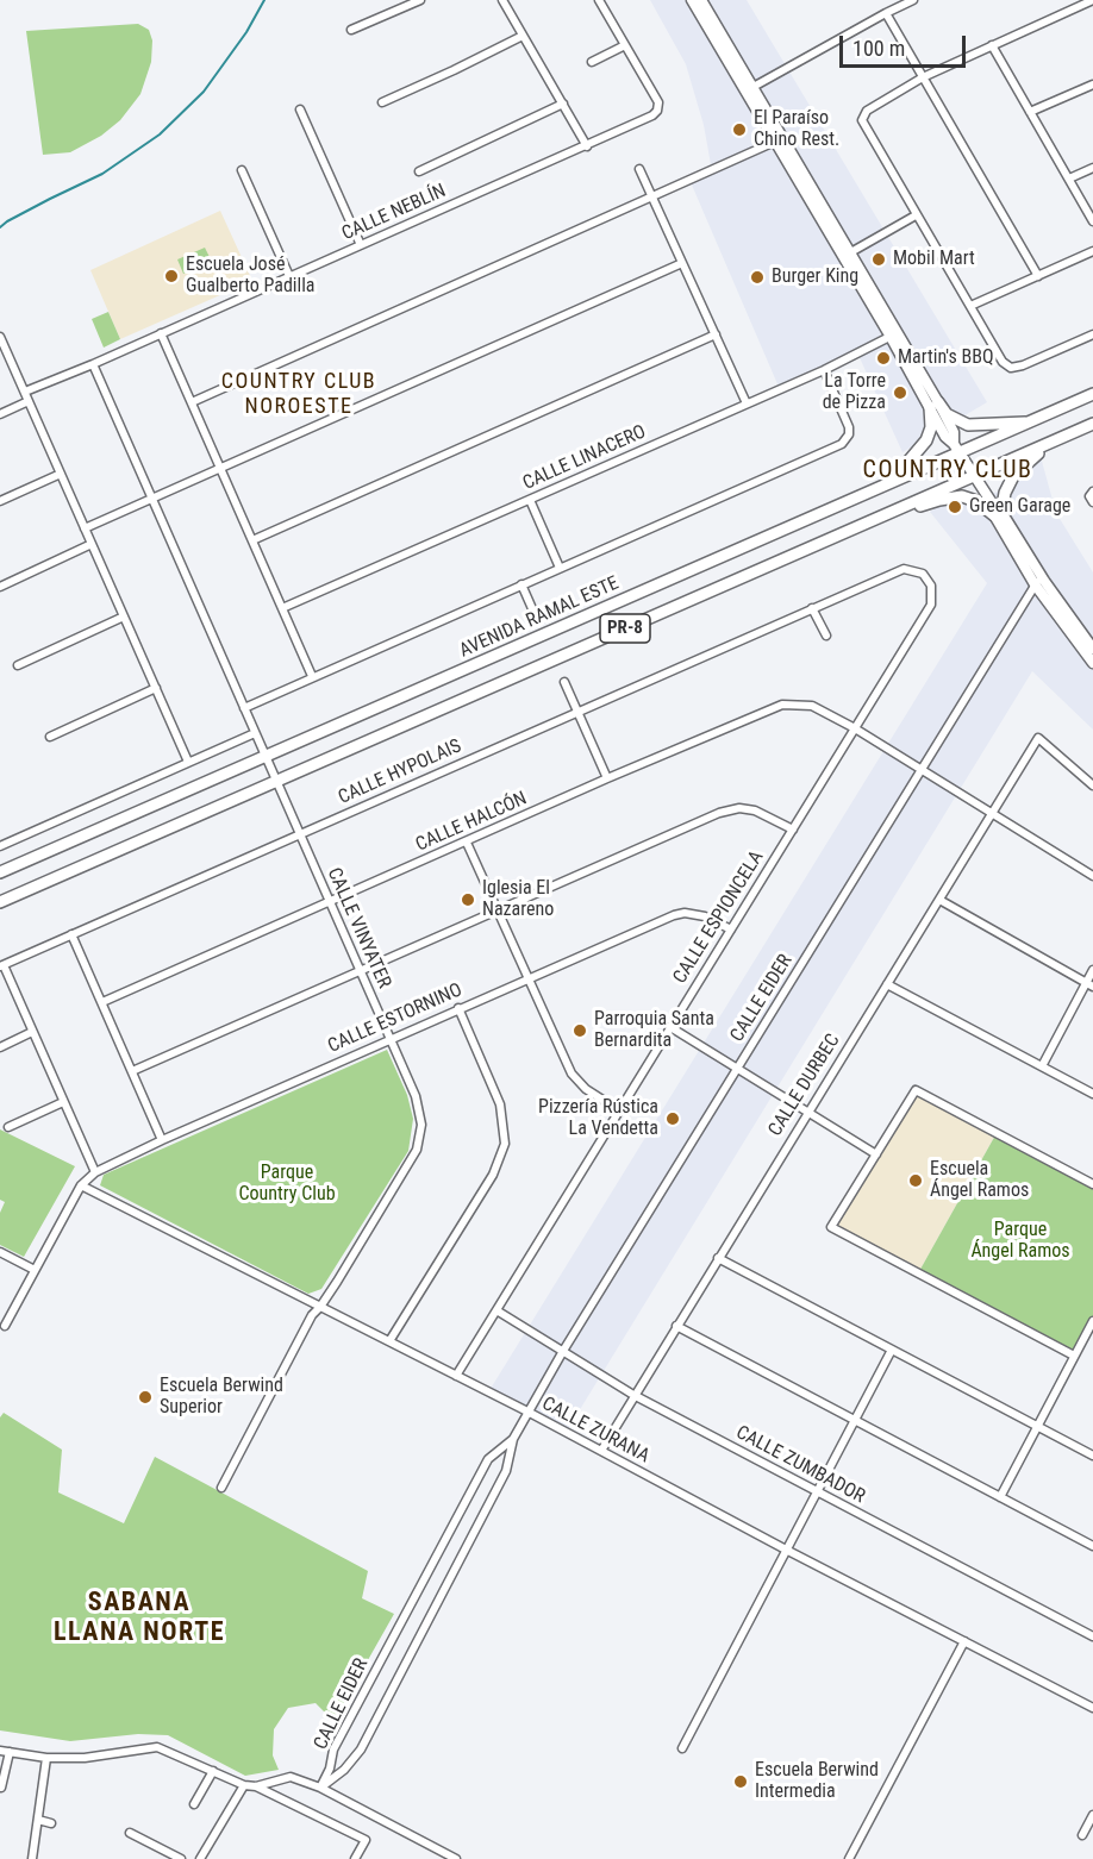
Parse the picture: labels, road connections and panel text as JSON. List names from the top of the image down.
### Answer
{
  "streets": {
    "main road": ["AVENIDA RAMAL ESTE", "PR-8"],
    "street": [
      "CALLE NEBLÍN",
      "CALLE LINACERO",
      "CALLE HYPOLAIS",
      "CALLE HALCÓN",
      "CALLE ESPIONCELA",
      "CALLE VINYATER",
      "CALLE EIDER",
      "CALLE ESTORNINO",
      "CALLE DURBEC",
      "CALLE ZURANA",
      "CALLE ZUMBADOR"
    ]
  },
  "crossings": [
    ["CALLE NEBLÍN", "CALLE VINYATER"],
    ["AVENIDA RAMAL ESTE", "CALLE VINYATER"],
    ["PR-8", "CALLE VINYATER"],
    ["CALLE HYPOLAIS", "CALLE ESPIONCELA"],
    ["CALLE HYPOLAIS", "CALLE VINYATER"],
    ["CALLE HALCÓN", "CALLE ESPIONCELA"],
    ["CALLE HALCÓN", "CALLE VINYATER"],
    ["CALLE HALCÓN", "CALLE EIDER"],
    ["CALLE HALCÓN", "CALLE DURBEC"],
    ["CALLE ESPIONCELA", "CALLE ESTORNINO"],
    ["CALLE ESPIONCELA", "CALLE ZURANA"],
    ["CALLE ESPIONCELA", "CALLE ZUMBADOR"],
    ["CALLE VINYATER", "CALLE ESTORNINO"],
    ["CALLE VINYATER", "CALLE ZURANA"],
    ["CALLE EIDER", "CALLE ZURANA"],
    ["CALLE EIDER", "CALLE ZUMBADOR"],
    ["CALLE ESTORNINO", "CALLE ZURANA"],
    ["CALLE DURBEC", "CALLE ZURANA"],
    ["CALLE DURBEC", "CALLE ZUMBADOR"]
  ],
  "districts": ["COUNTRY CLUB NOROESTE", "COUNTRY CLUB", "SABANA LLANA NORTE"],
  "parks": ["Parque Country Club", "Parque Ángel Ramos"],
  "places": [
    "El Paraíso Chino Rest.",
    "Mobil Mart",
    "Escuela José Gualberto Padilla",
    "Burger King",
    "Martin's BBQ",
    "La Torre de Pizza",
    "Green Garage",
    "Iglesia El Nazareno",
    "Parroquia Santa Bernardita",
    "Pizzería Rústica La Vendetta",
    "Escuela Ángel Ramos",
    "Escuela Berwind Superior",
    "Escuela Berwind Intermedia"
  ],
  "scale_bar": "100 m"
}
